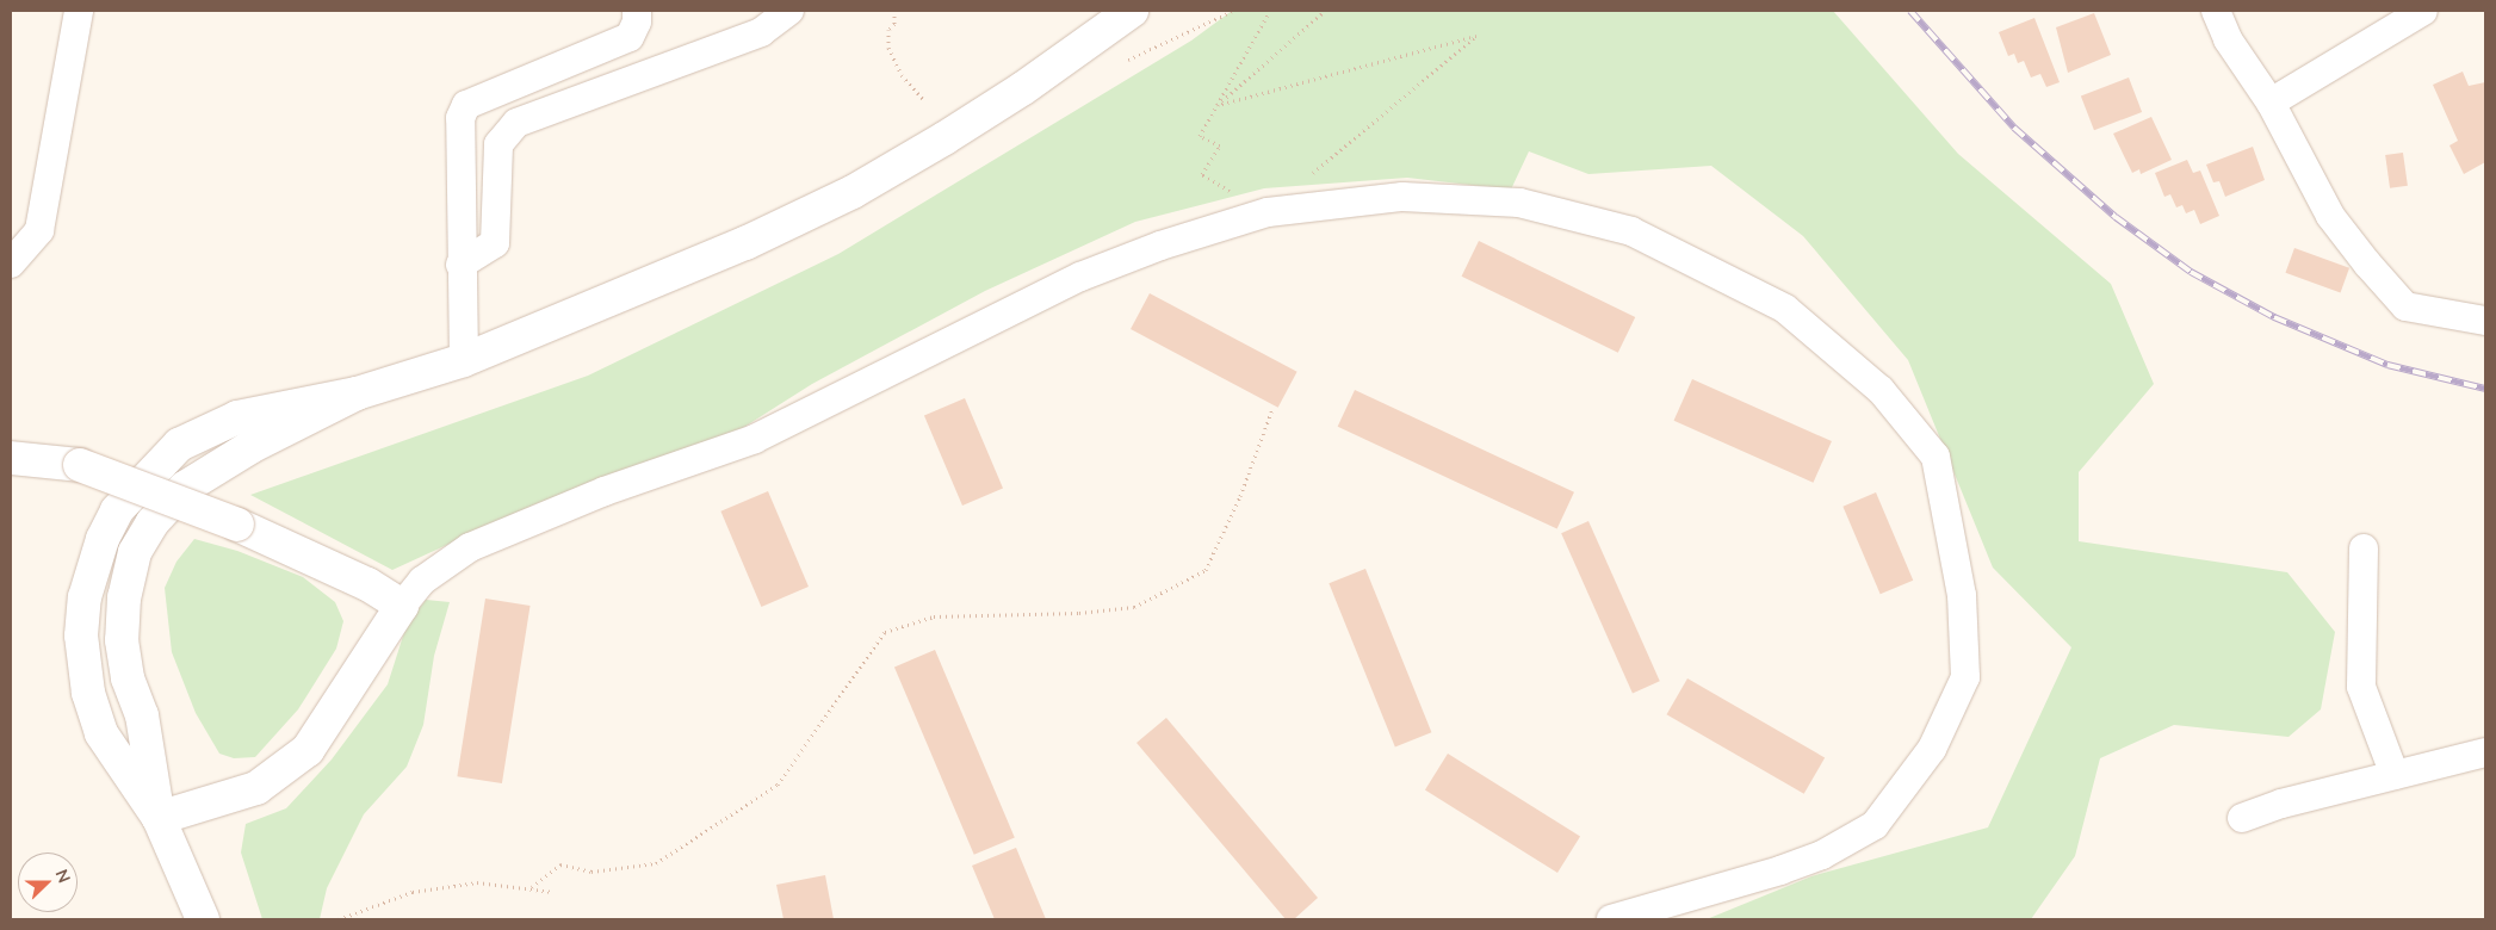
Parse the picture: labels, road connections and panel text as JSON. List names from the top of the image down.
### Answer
{
  "north": "right"
}
